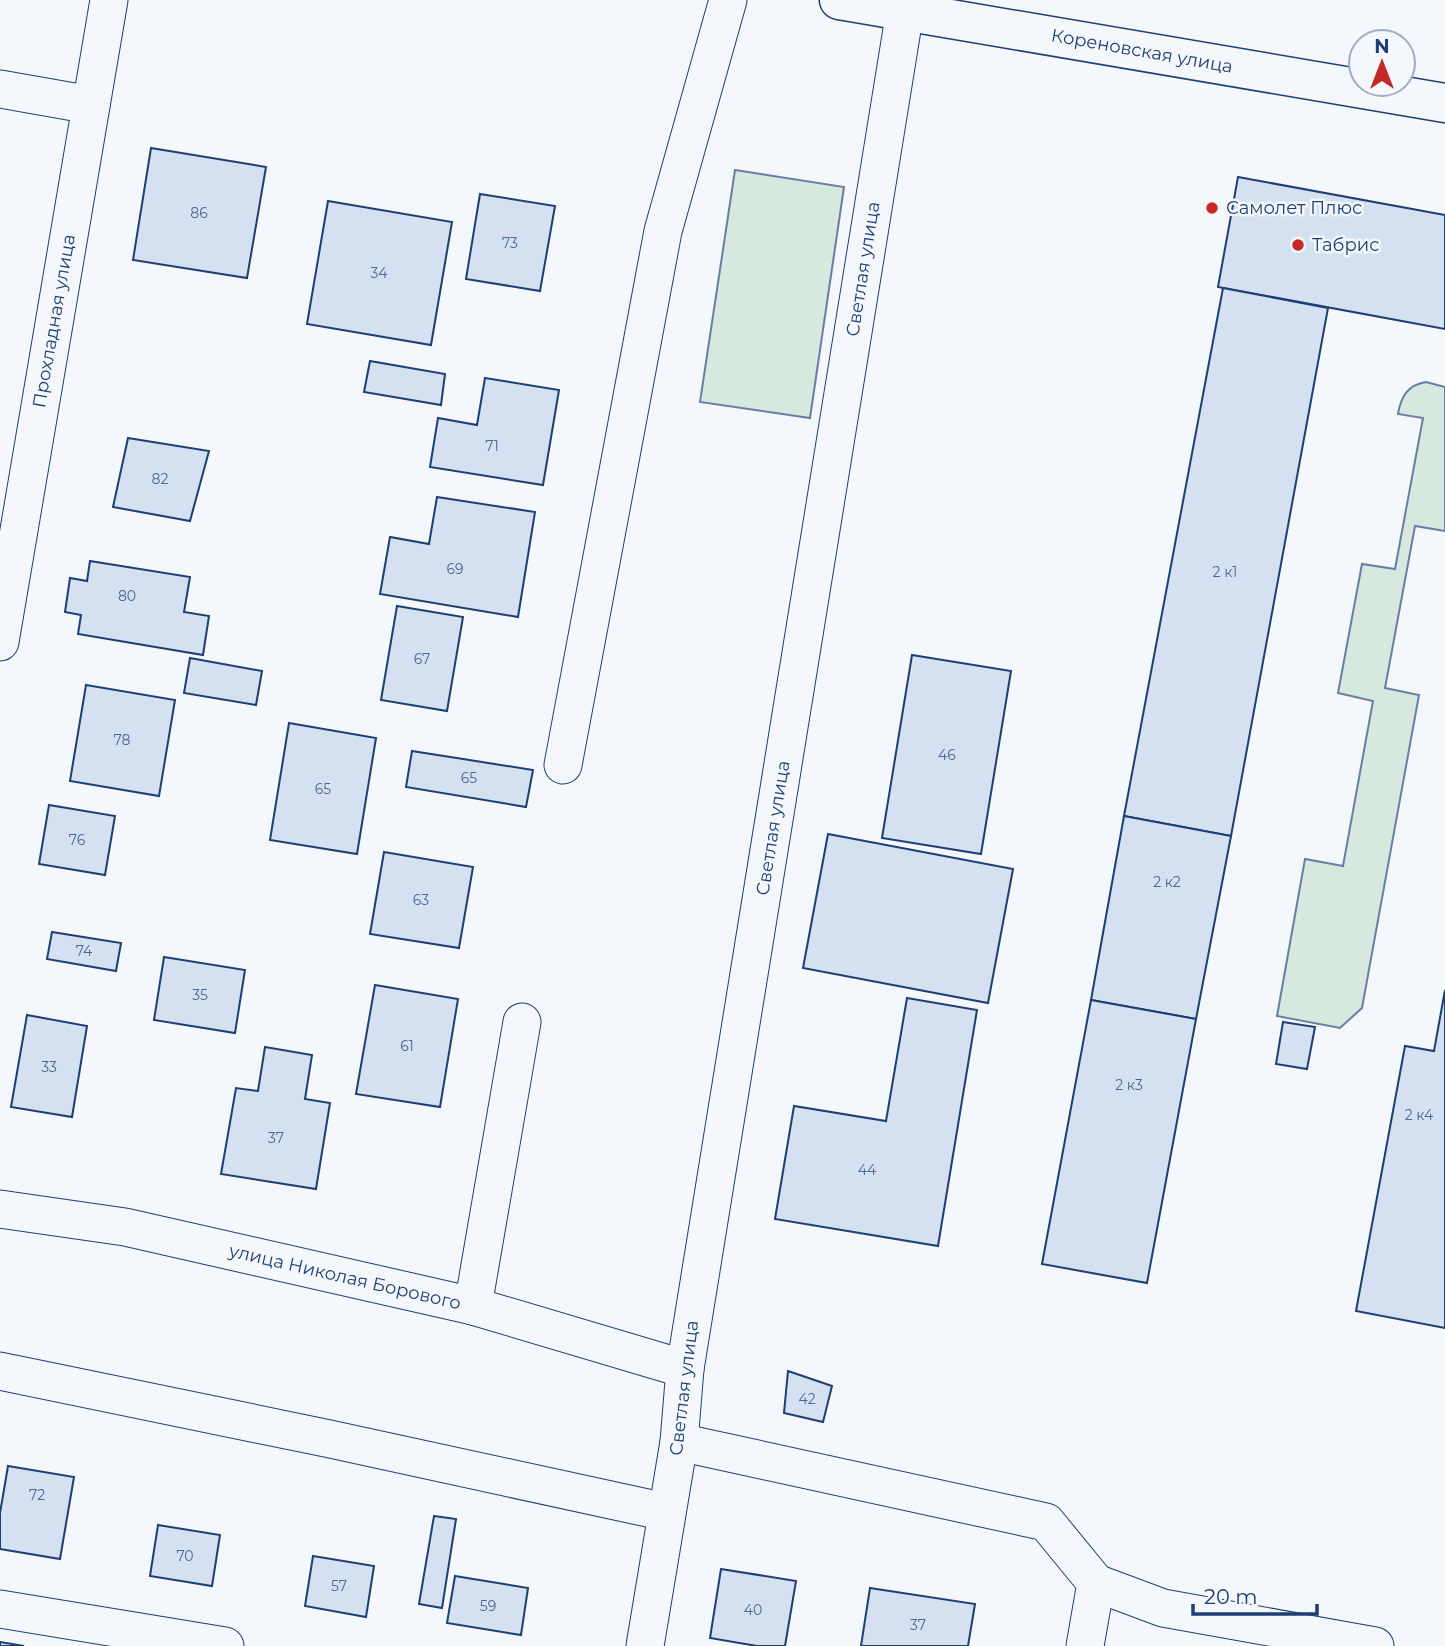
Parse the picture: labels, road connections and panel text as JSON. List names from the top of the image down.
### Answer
{
  "streets": {
    "street": [
      "Кореновская улица",
      "Светлая улица",
      "Прохладная улица",
      "улица Николая Борового"
    ]
  },
  "crossings": [
    ["Кореновская улица", "Светлая улица"],
    ["Светлая улица", "улица Николая Борового"]
  ],
  "places": ["Самолет Плюс", "Табрис"],
  "house_numbers": [
    "86",
    "73",
    "34",
    "71",
    "82",
    "69",
    "2 к1",
    "80",
    "67",
    "78",
    "46",
    "65",
    "65",
    "76",
    "2 к2",
    "63",
    "74",
    "35",
    "61",
    "33",
    "2 к3",
    "2 к4",
    "37",
    "44",
    "42",
    "72",
    "70",
    "57",
    "59",
    "40",
    "37"
  ],
  "scale_bar": "20 m",
  "north": "top"
}
